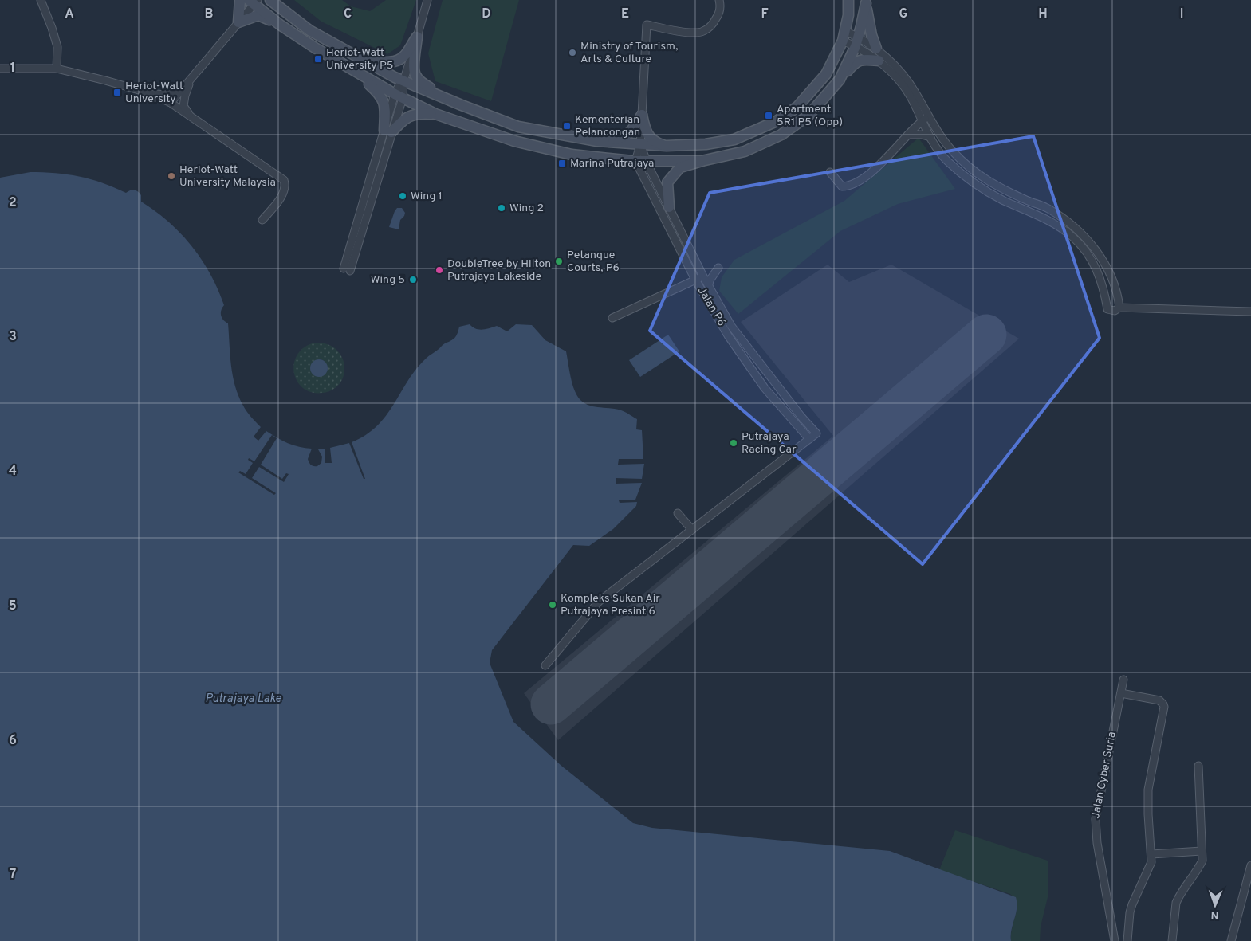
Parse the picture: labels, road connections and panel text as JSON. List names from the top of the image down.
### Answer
{
  "streets": {
    "street": ["Jalan P6", "Jalan Cyber Suria"]
  },
  "water": ["Putrajaya Lake"],
  "places": {
    "other": [
      "Ministry of Tourism, Arts & Culture",
      "Heriot-Watt University Malaysia",
      "Wing 1",
      "Wing 2",
      "Petanque Courts, P6",
      "DoubleTree by Hilton Putrajaya Lakeside",
      "Wing 5",
      "Putrajaya Racing Car",
      "Kompleks Sukan Air Putrajaya Presint 6"
    ],
    "transit": [
      "Heriot-Watt University P5",
      "Heriot-Watt University",
      "Apartment 5R1 P5 (Opp)",
      "Kementerian Pelancongan",
      "Marina Putrajaya"
    ]
  },
  "north": "bottom",
  "grid": {
    "columns": [
      "A",
      "B",
      "C",
      "D",
      "E",
      "F",
      "G",
      "H",
      "I"
    ],
    "rows": [
      "1",
      "2",
      "3",
      "4",
      "5",
      "6",
      "7"
    ]
  }
}
